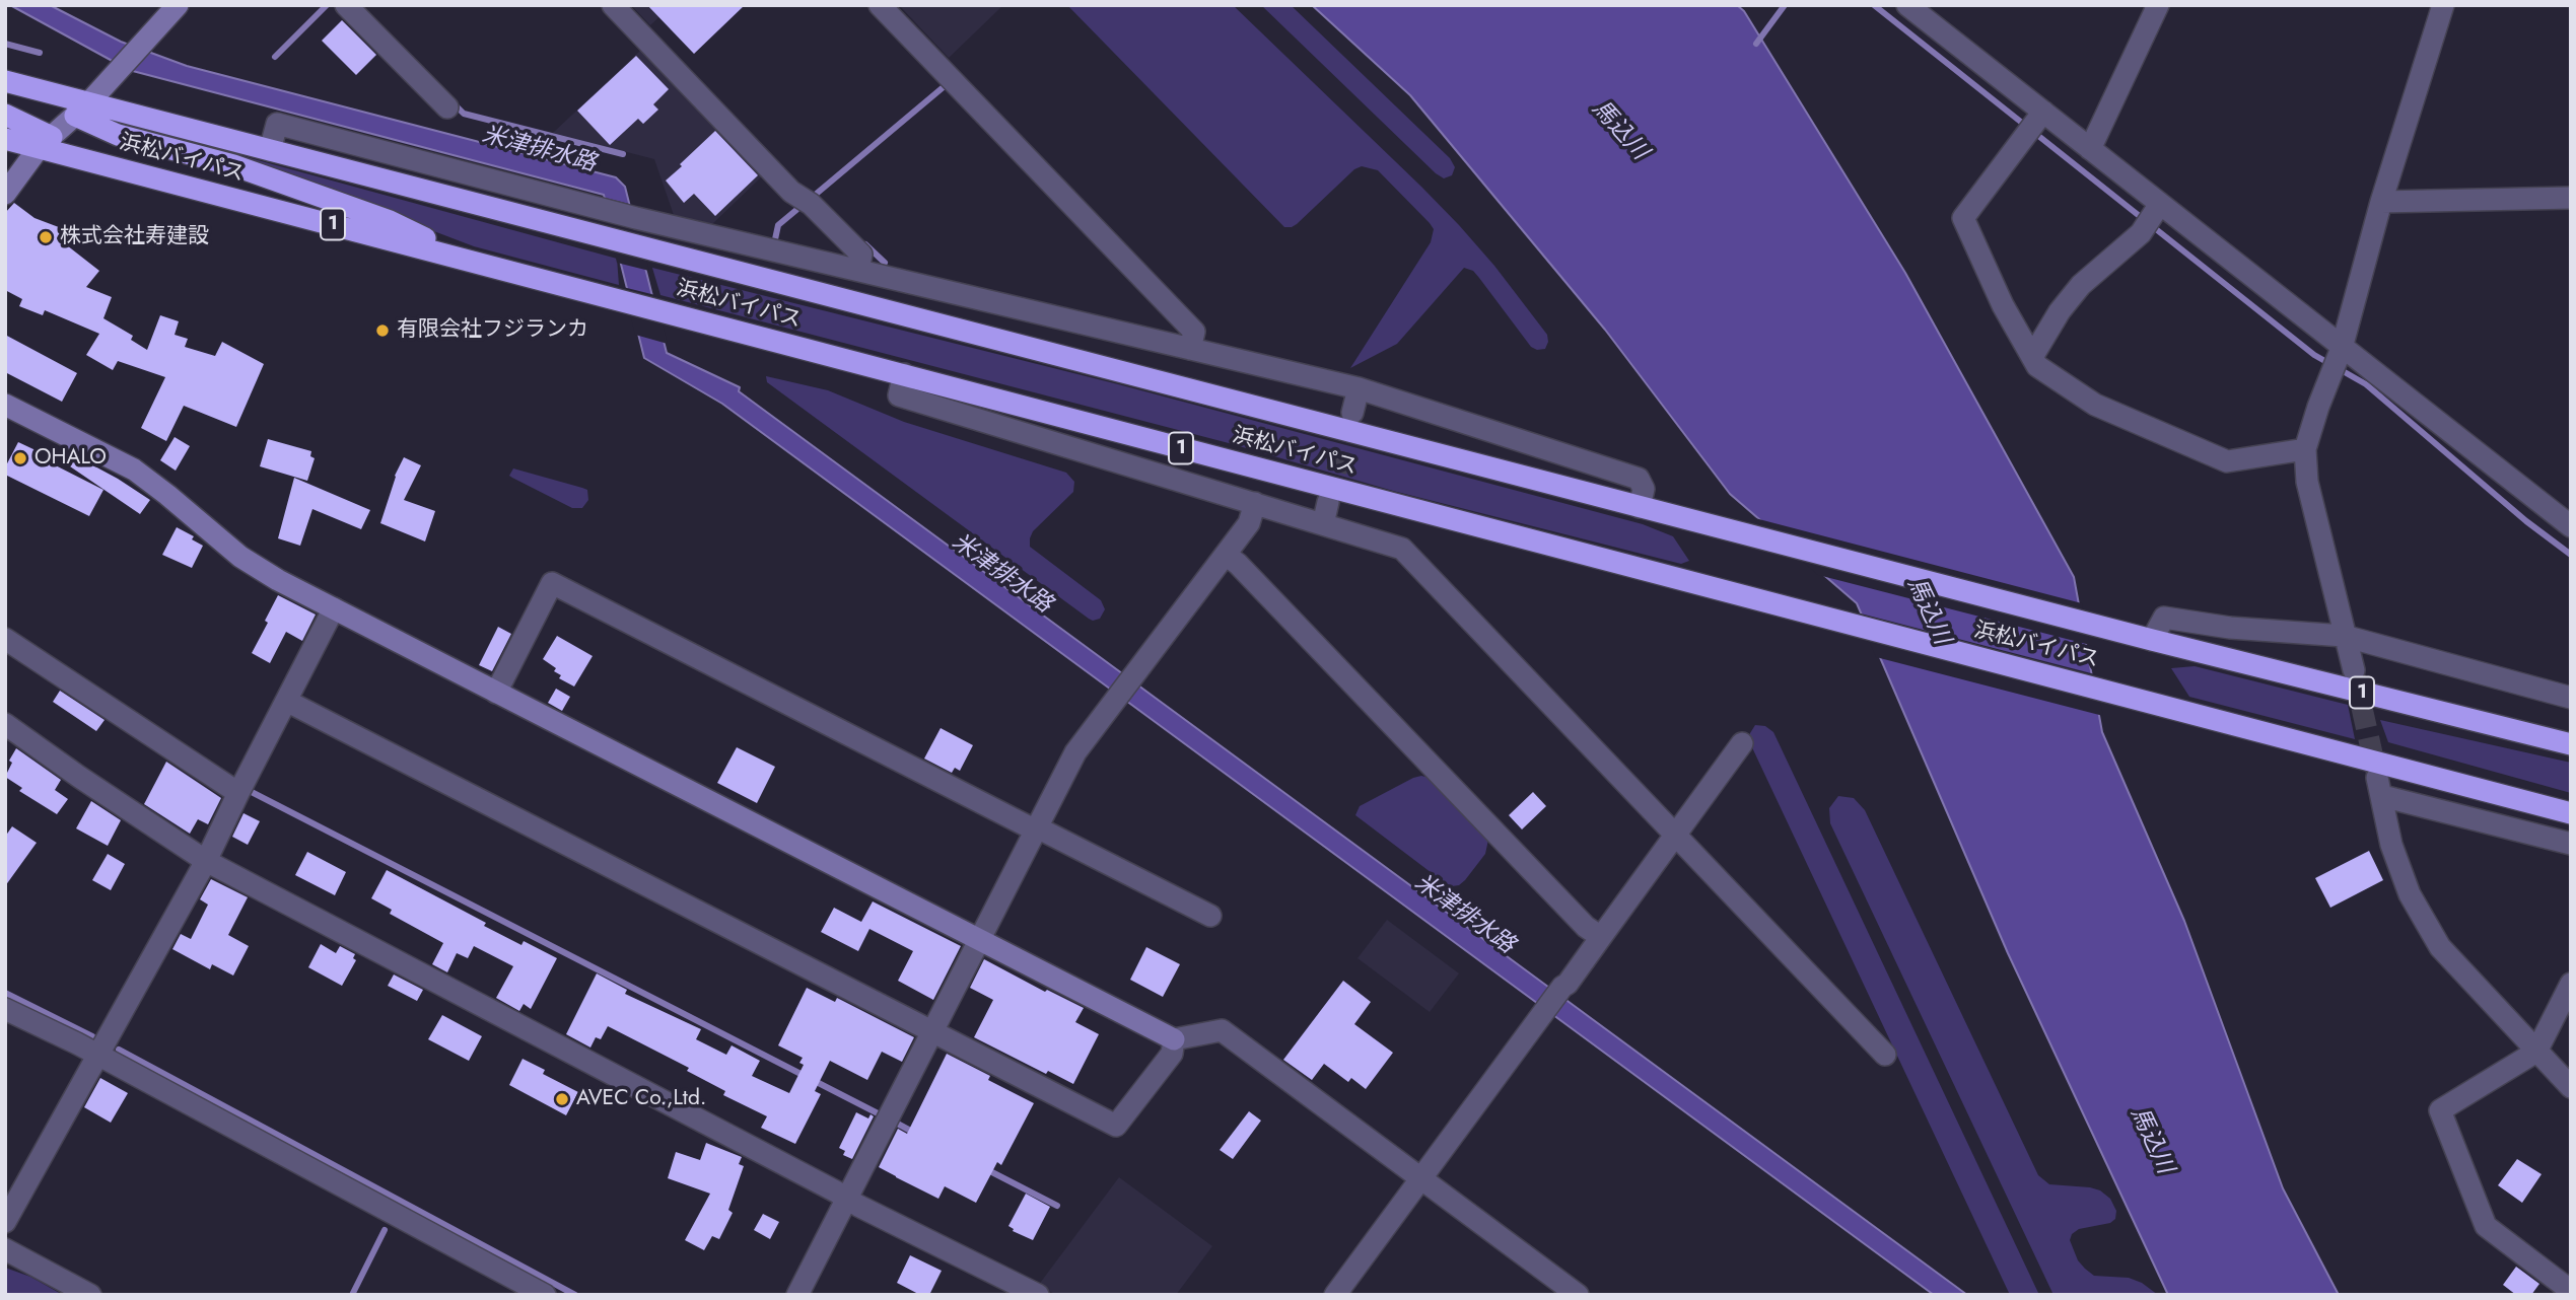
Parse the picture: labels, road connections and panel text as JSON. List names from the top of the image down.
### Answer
{
  "streets": {
    "highway": ["浜松バイパス", "1"]
  },
  "water": ["馬込川", "米津排水路"],
  "places": [
    "株式会社寿建設",
    "有限会社フジランカ",
    "OHALO",
    "AVEC Co.,Ltd."
  ]
}
